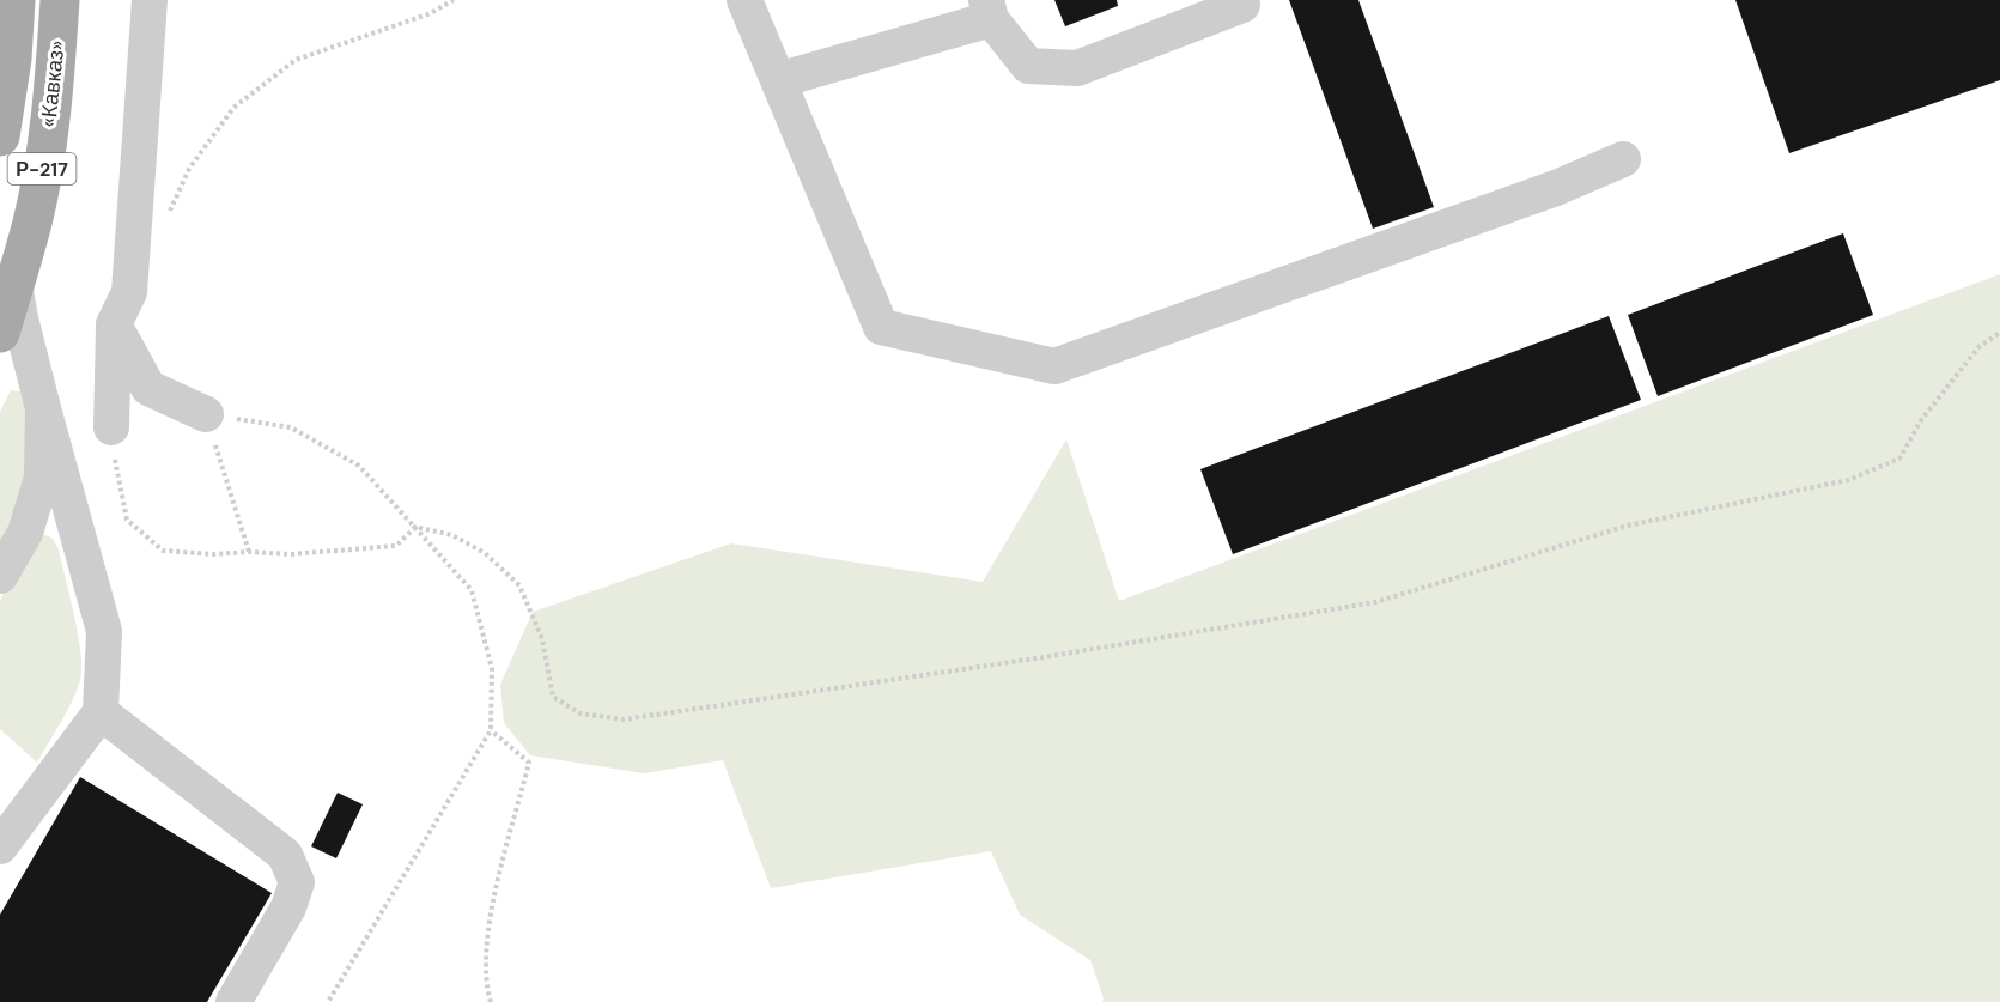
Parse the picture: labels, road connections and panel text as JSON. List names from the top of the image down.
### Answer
{
  "streets": {
    "main road": ["«Кавказ»", "Р-217"]
  }
}
